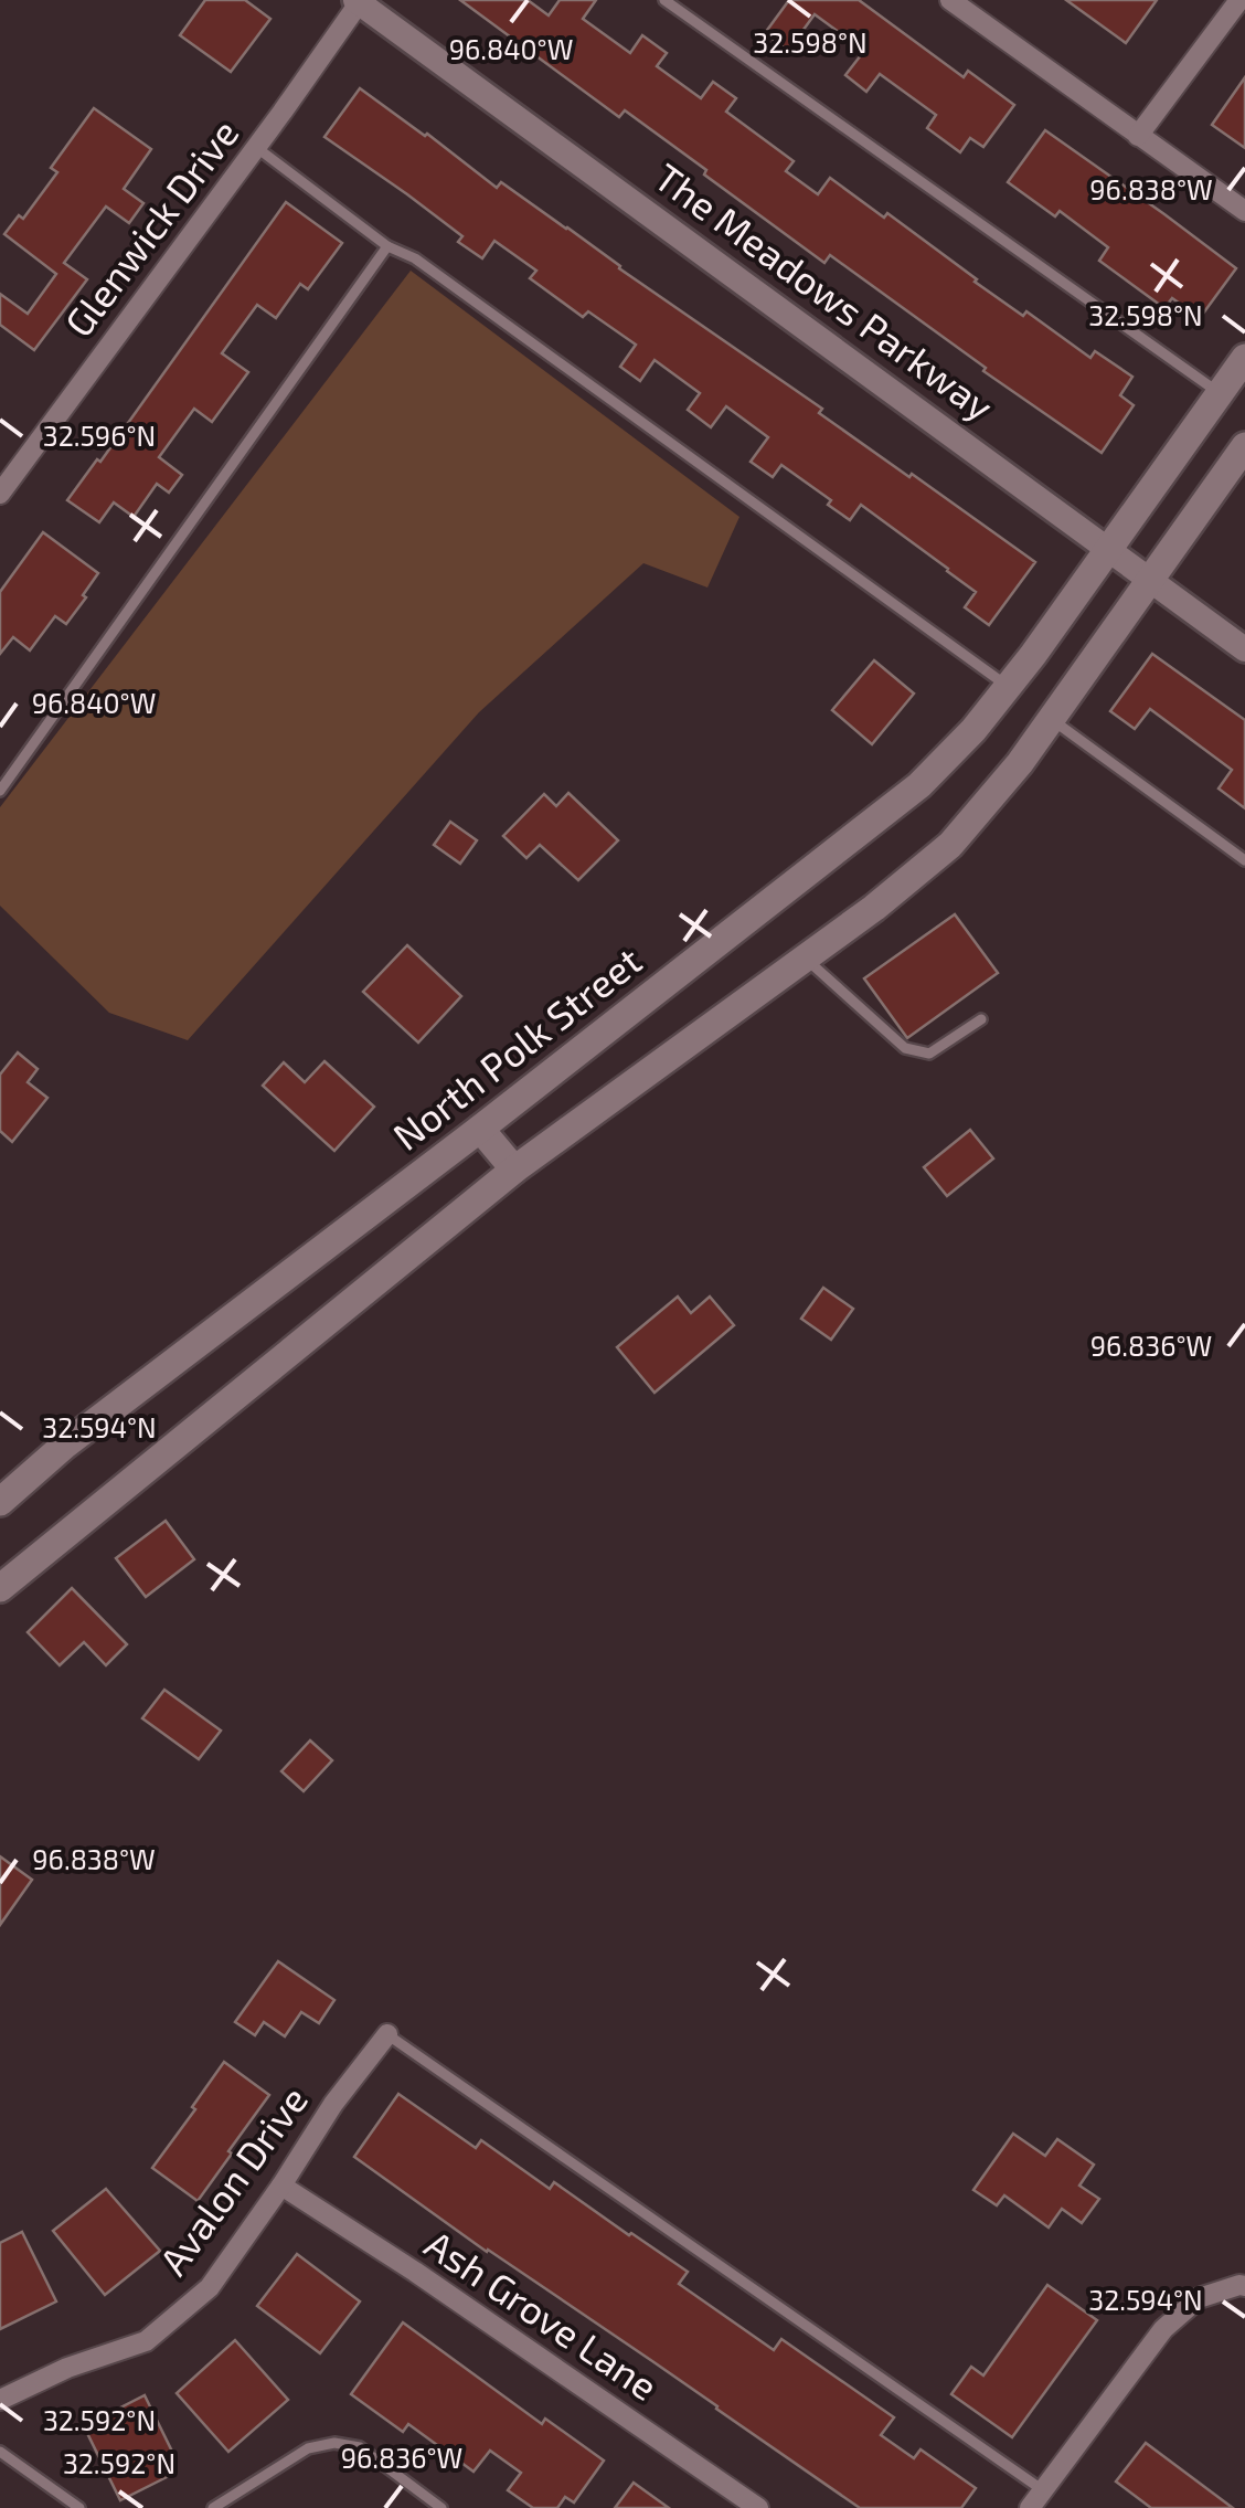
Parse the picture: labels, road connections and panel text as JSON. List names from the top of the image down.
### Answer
{
  "streets": {
    "main road": ["North Polk Street"],
    "street": [
      "Glenwick Drive",
      "The Meadows Parkway",
      "Avalon Drive",
      "Ash Grove Lane"
    ]
  },
  "crossings": [
    ["Glenwick Drive", "The Meadows Parkway"],
    ["The Meadows Parkway", "North Polk Street"],
    ["Avalon Drive", "Ash Grove Lane"]
  ],
  "coordinates": [
    "32.598°N",
    "96.840°W",
    "96.838°W",
    "32.596°N",
    "96.836°W",
    "32.594°N",
    "32.592°N"
  ]
}
